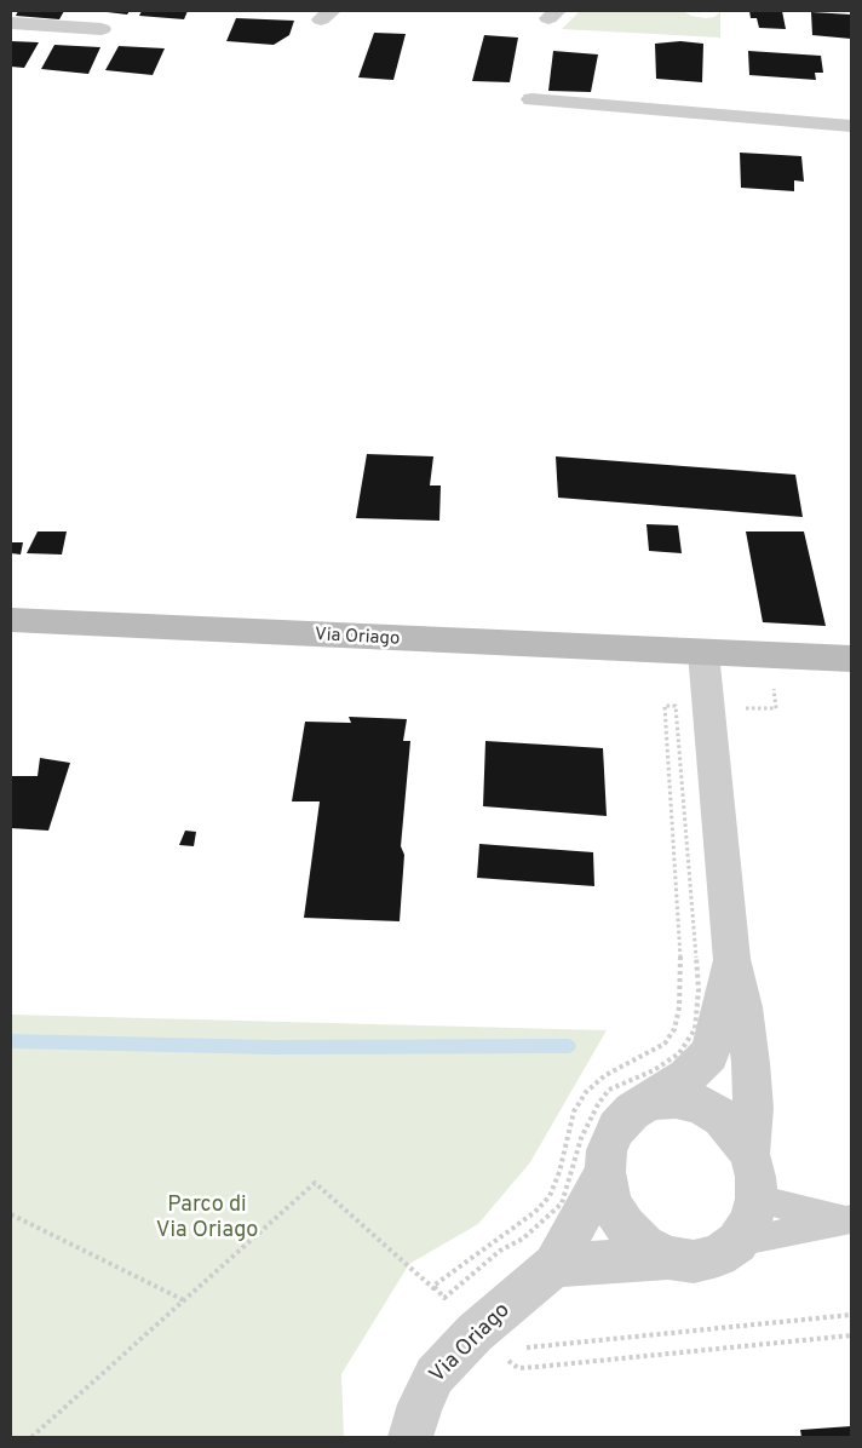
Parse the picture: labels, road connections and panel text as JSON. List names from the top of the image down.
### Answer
{
  "streets": {
    "street": ["Via Oriago"]
  },
  "parks": ["Parco di Via Oriago"]
}
